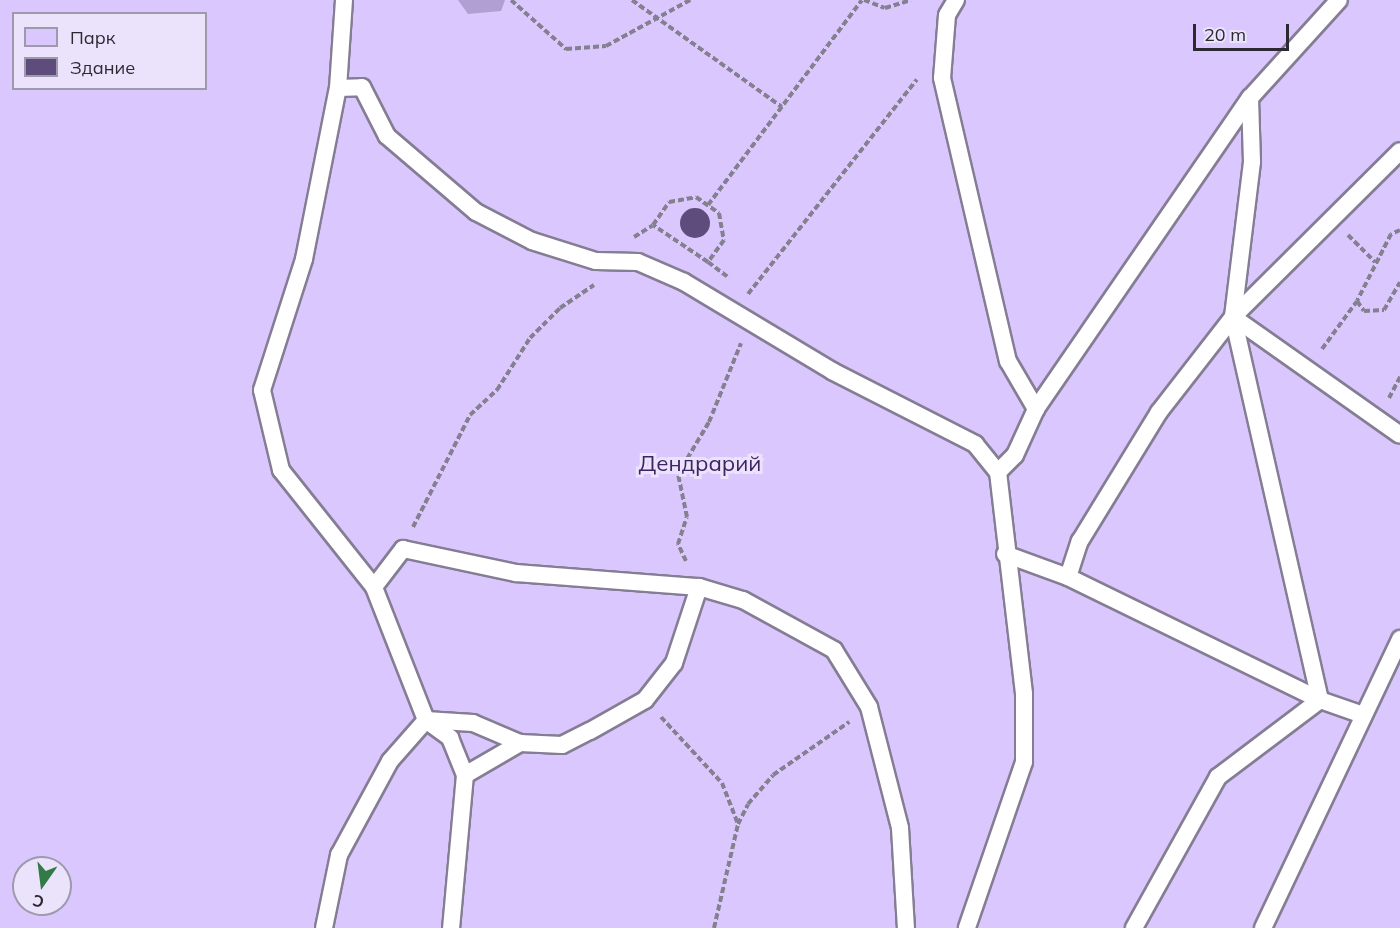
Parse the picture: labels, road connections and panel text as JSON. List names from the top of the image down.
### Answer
{
  "parks": ["Дендрарий"],
  "legend": ["Парк", "Здание"],
  "scale_bar": "20 m",
  "north": "bottom"
}
